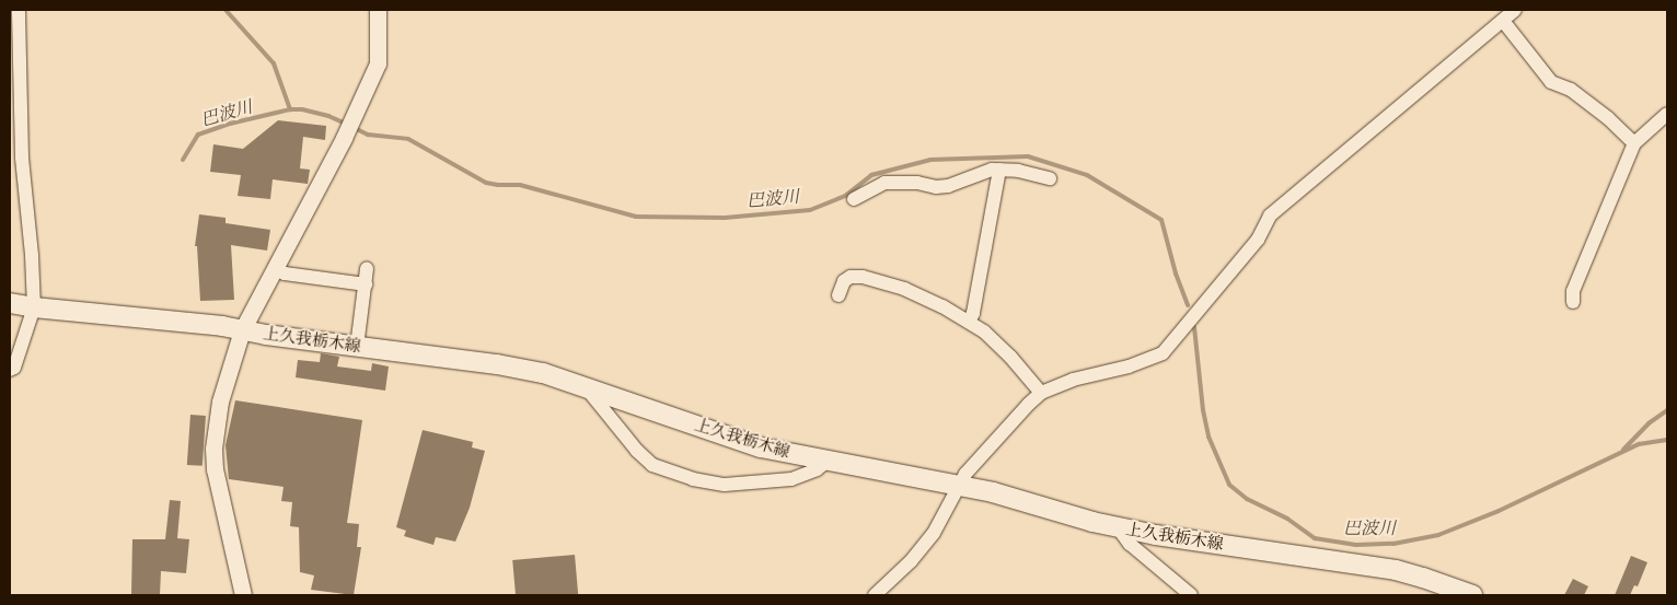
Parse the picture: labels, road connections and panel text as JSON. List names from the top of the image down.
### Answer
{
  "streets": {
    "main road": ["上久我栃木線"]
  },
  "water": ["巴波川"]
}
